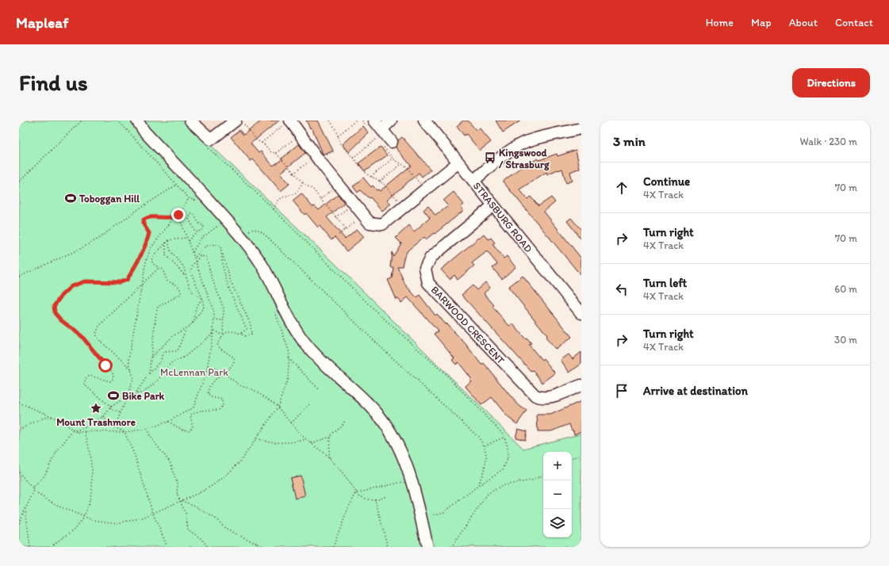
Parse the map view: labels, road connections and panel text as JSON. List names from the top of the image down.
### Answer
{
  "streets": {
    "street": ["STRASBURG ROAD", "BARWOOD CRESCENT"]
  },
  "crossings": [
    ["STRASBURG ROAD", "BARWOOD CRESCENT"]
  ],
  "parks": ["McLennan Park"],
  "places": {
    "bus stop": ["Kingswood / Strasburg"],
    "sports": ["Toboggan Hill", "Bike Park"],
    "place": ["Mount Trashmore"]
  },
  "page": {
    "header": "Mapleaf",
    "nav": [
      "Home",
      "Map",
      "About",
      "Contact"
    ],
    "buttons": "Directions",
    "title": "Find us",
    "heading": ["3 min", "Walk · 230 m"],
    "list": [
      ["Continue", "4X Track", "70 m"],
      ["Turn right", "4X Track", "70 m"],
      ["Turn left", "4X Track", "60 m"],
      ["Turn right", "4X Track", "30 m"],
      "Arrive at destination"
    ],
    "map_buttons": ["+", "−"]
  }
}
